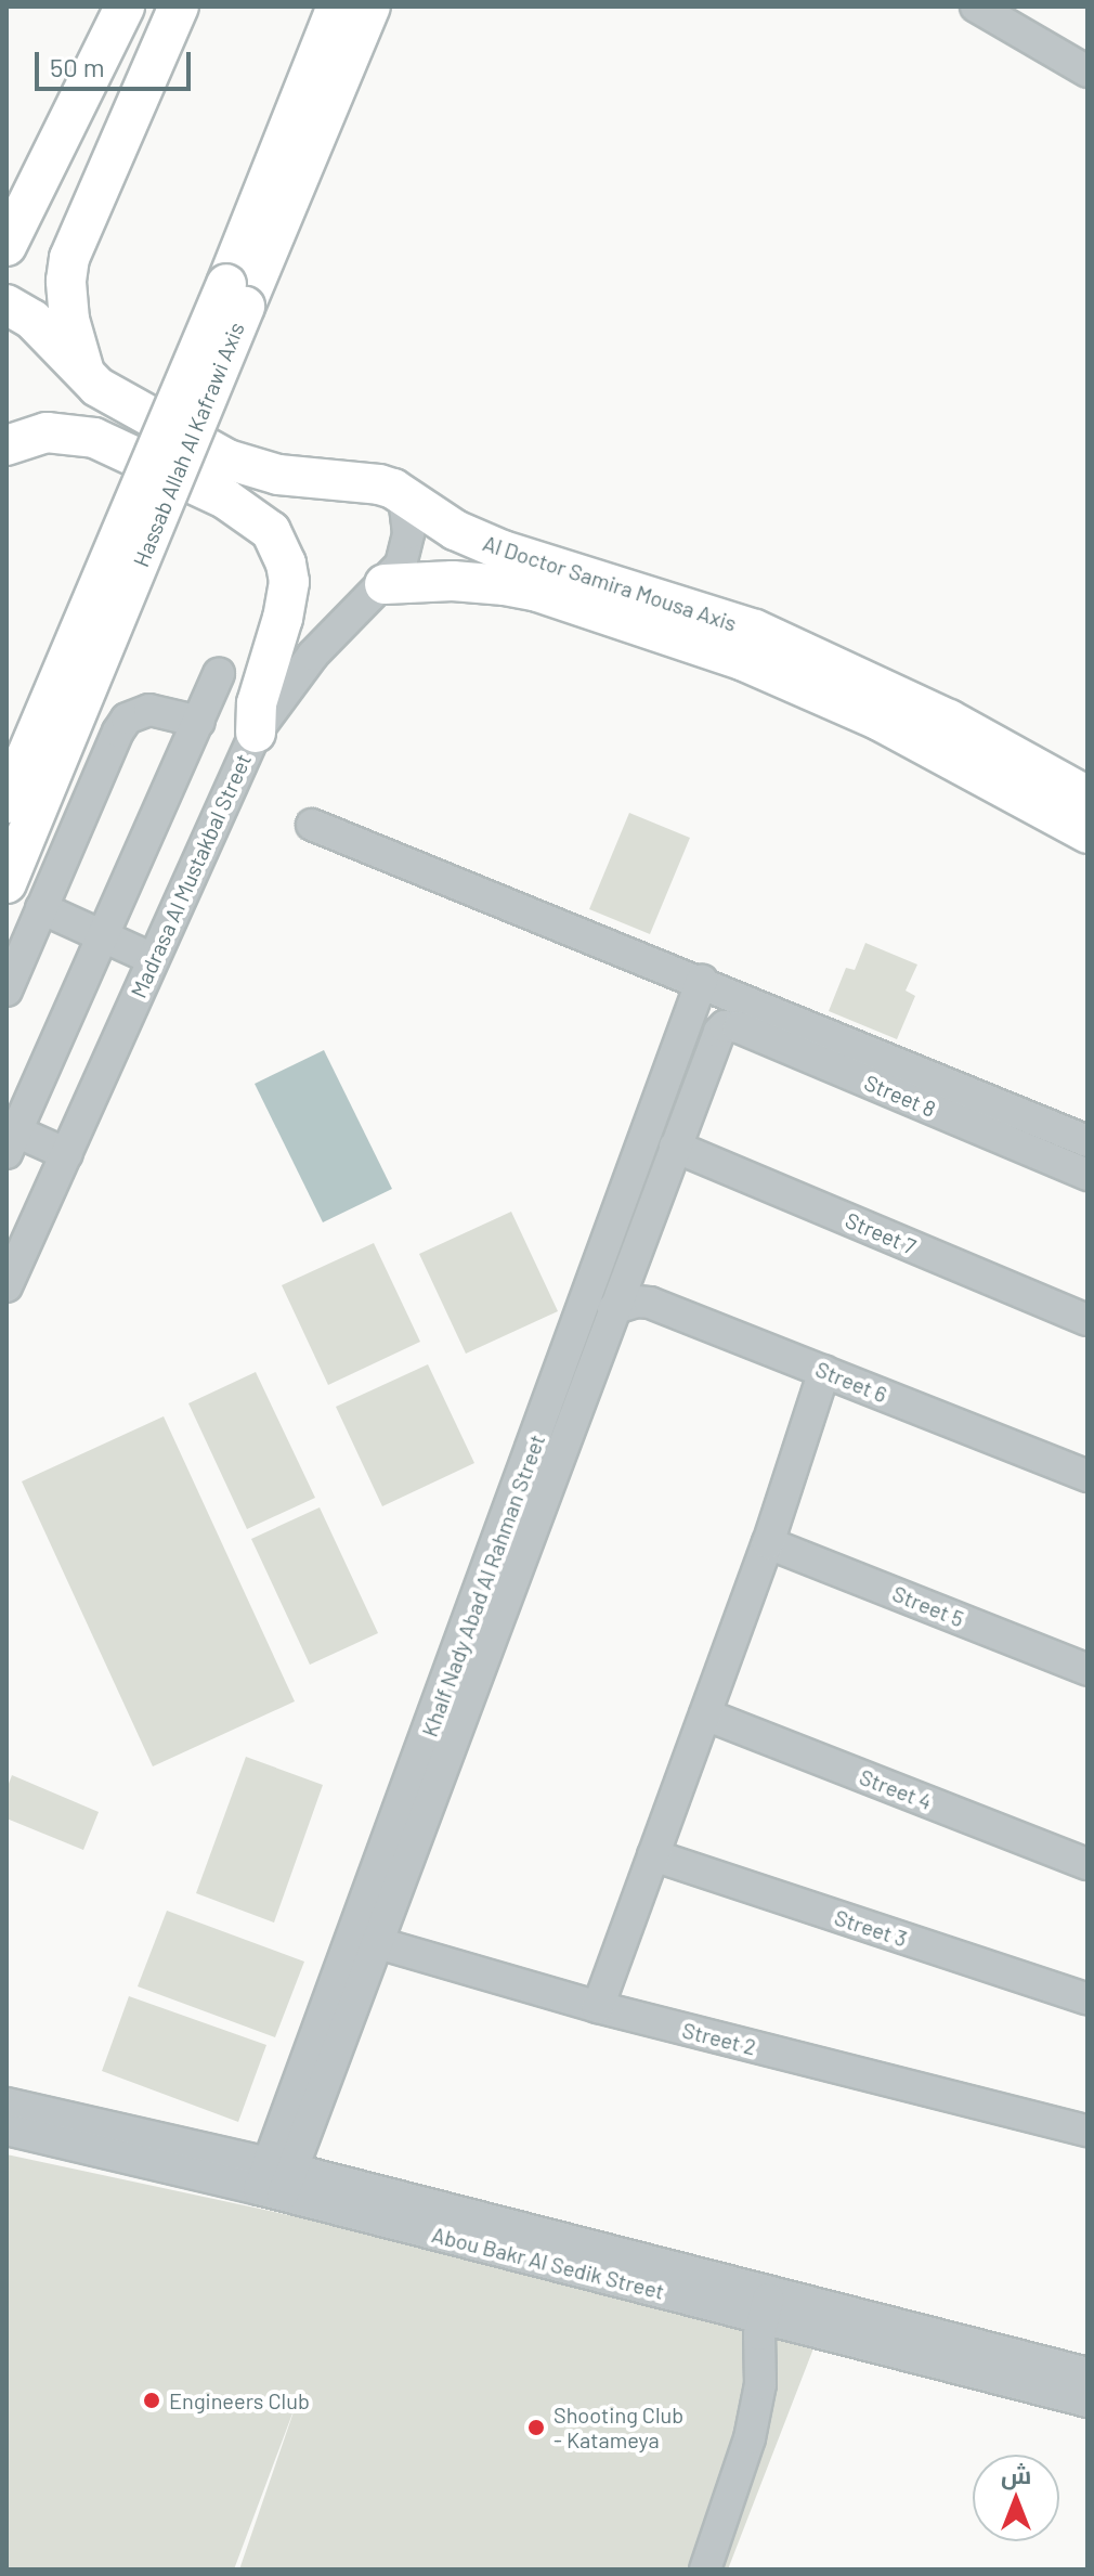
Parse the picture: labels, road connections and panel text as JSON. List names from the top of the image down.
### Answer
{
  "streets": {
    "main road": ["Hassab Allah Al Kafrawi Axis", "Al Doctor Samira Mousa Axis"],
    "street": [
      "Madrasa Al Mustakbal Street",
      "Street 8",
      "Street 7",
      "Street 6",
      "Khalf Nady Abad Al Rahman Street",
      "Street 5",
      "Street 4",
      "Street 3",
      "Street 2",
      "Abou Bakr Al Sedik Street"
    ]
  },
  "crossings": [
    ["Al Doctor Samira Mousa Axis", "Madrasa Al Mustakbal Street"],
    ["Street 8", "Khalf Nady Abad Al Rahman Street"],
    ["Street 7", "Khalf Nady Abad Al Rahman Street"],
    ["Street 6", "Khalf Nady Abad Al Rahman Street"],
    ["Khalf Nady Abad Al Rahman Street", "Street 2"],
    ["Khalf Nady Abad Al Rahman Street", "Abou Bakr Al Sedik Street"]
  ],
  "places": ["Engineers Club", "Shooting Club - Katameya"],
  "scale_bar": "50 m",
  "north": "top"
}
